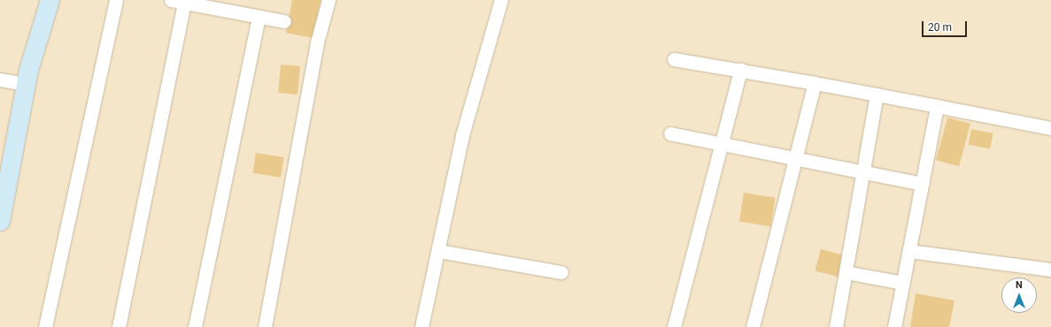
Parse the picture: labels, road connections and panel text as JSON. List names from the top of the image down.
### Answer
{
  "scale_bar": "20 m",
  "north": "top"
}
